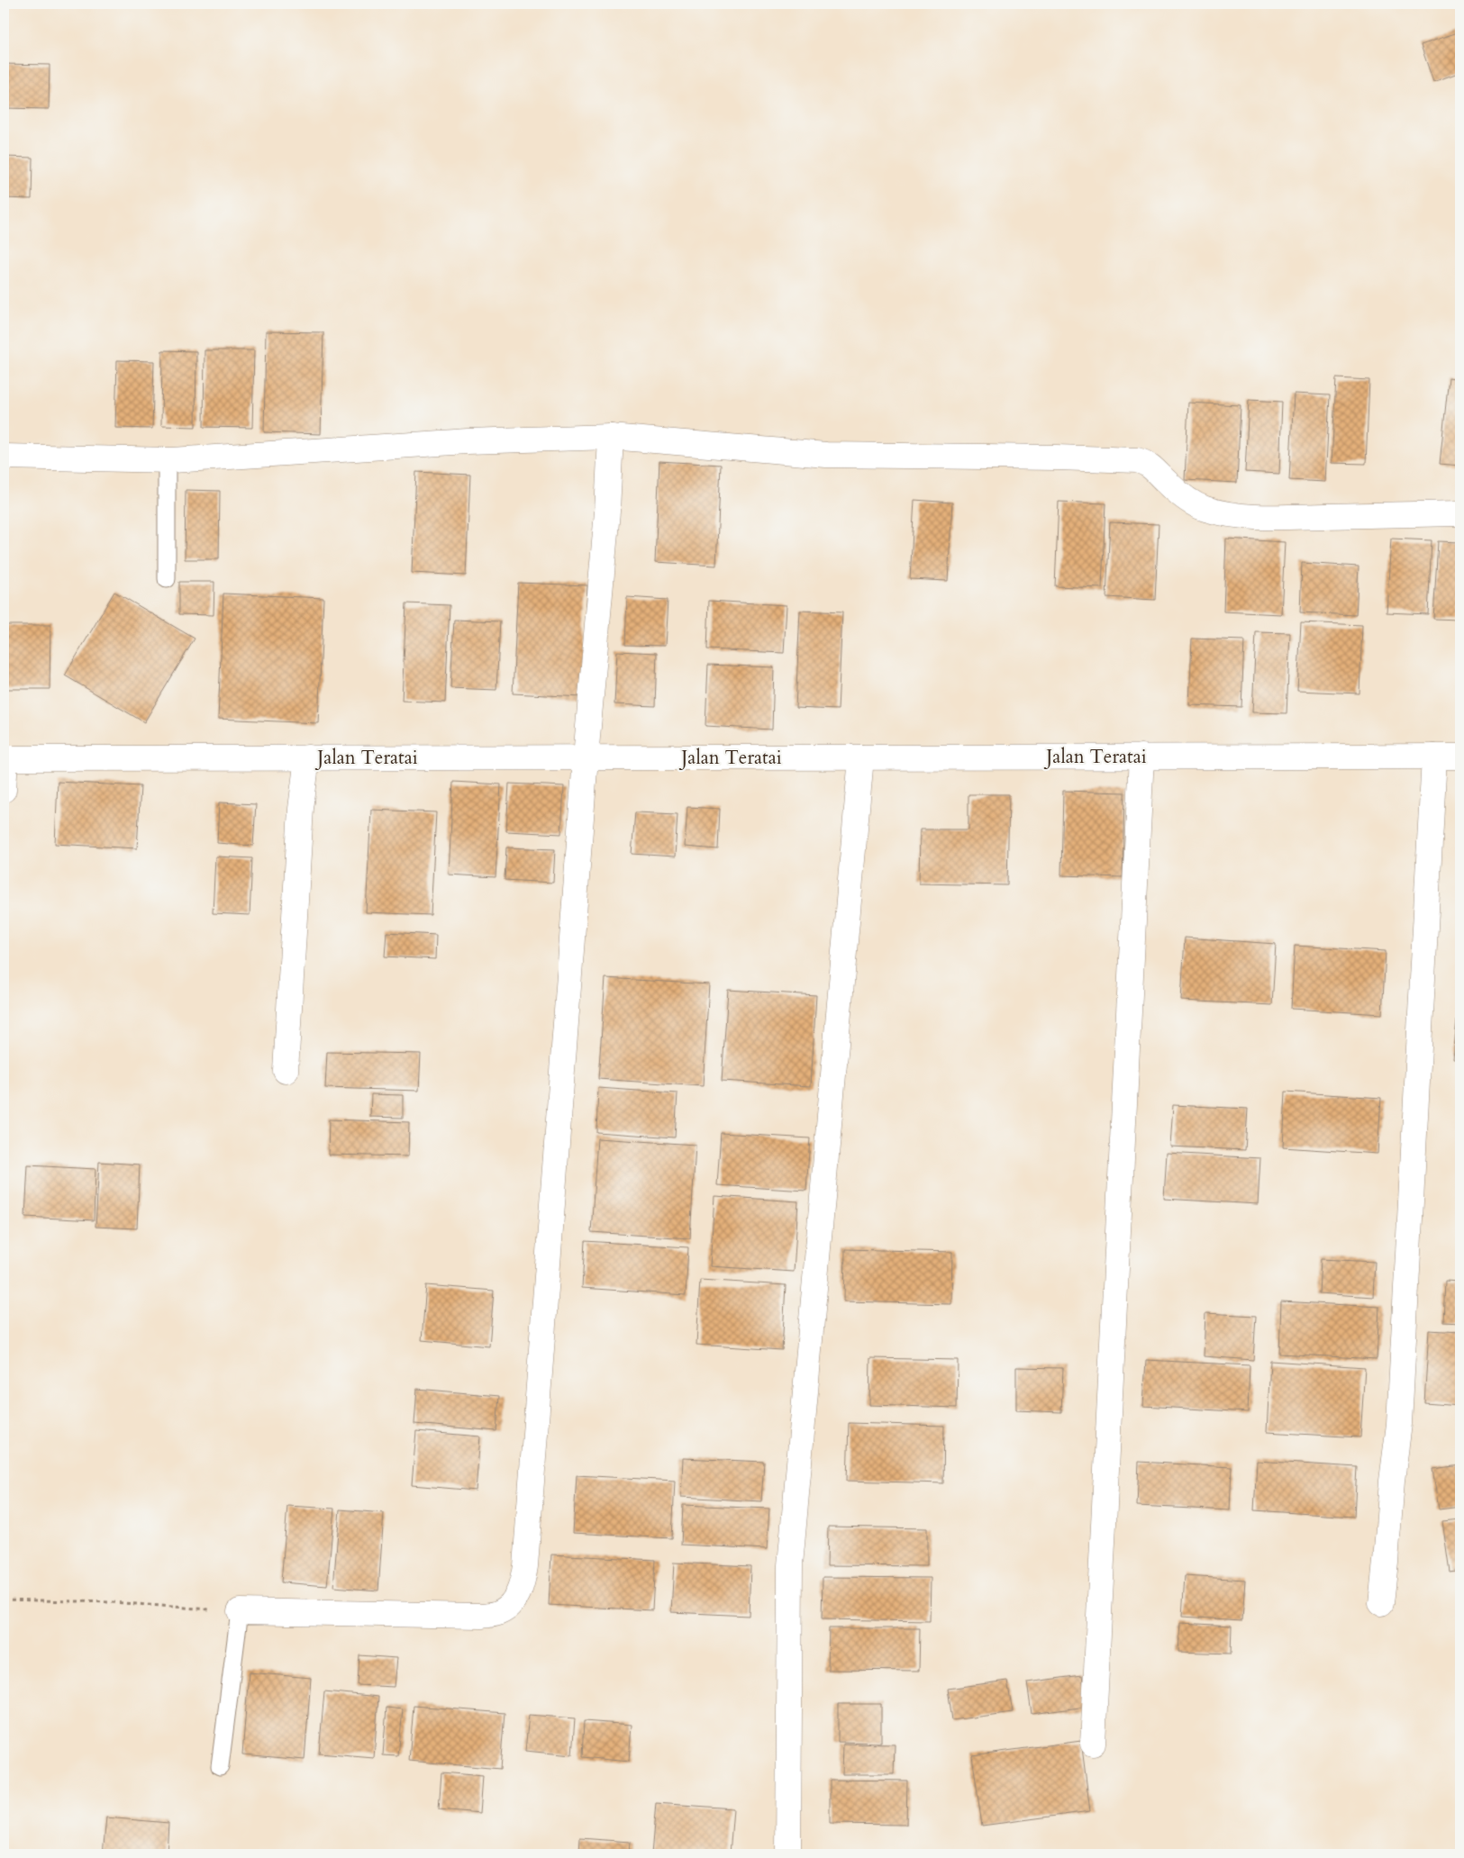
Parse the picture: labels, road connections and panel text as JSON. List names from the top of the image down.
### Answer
{
  "streets": {
    "street": ["Jalan Teratai"]
  }
}
